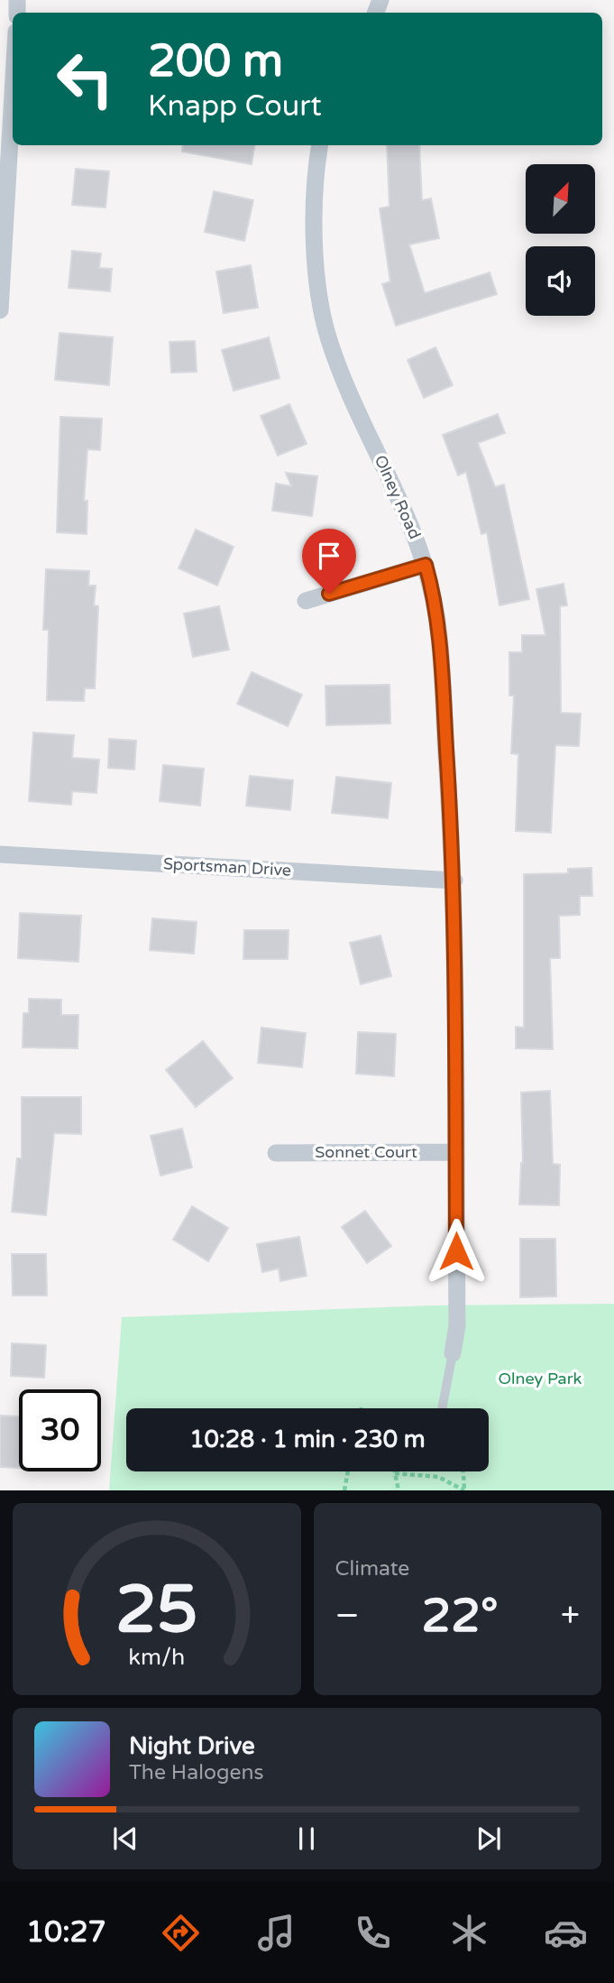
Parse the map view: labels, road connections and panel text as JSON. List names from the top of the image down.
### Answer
{
  "streets": {
    "street": ["Olney Road", "Sportsman Drive", "Sonnet Court"]
  },
  "crossings": [
    ["Olney Road", "Sportsman Drive"],
    ["Olney Road", "Sonnet Court"]
  ],
  "parks": ["Olney Park"],
  "north": "top right",
  "page": {
    "turn": ["200 m", "Knapp Court"],
    "limit": "30",
    "trip": "10:28 · 1 min · 230 m",
    "tile": "Climate",
    "heat": ["−", "22°", "+"],
    "song": ["Night Drive", "The Halogens"],
    "tabs": "10:27",
    "gauge": ["25", "km/h"]
  }
}
